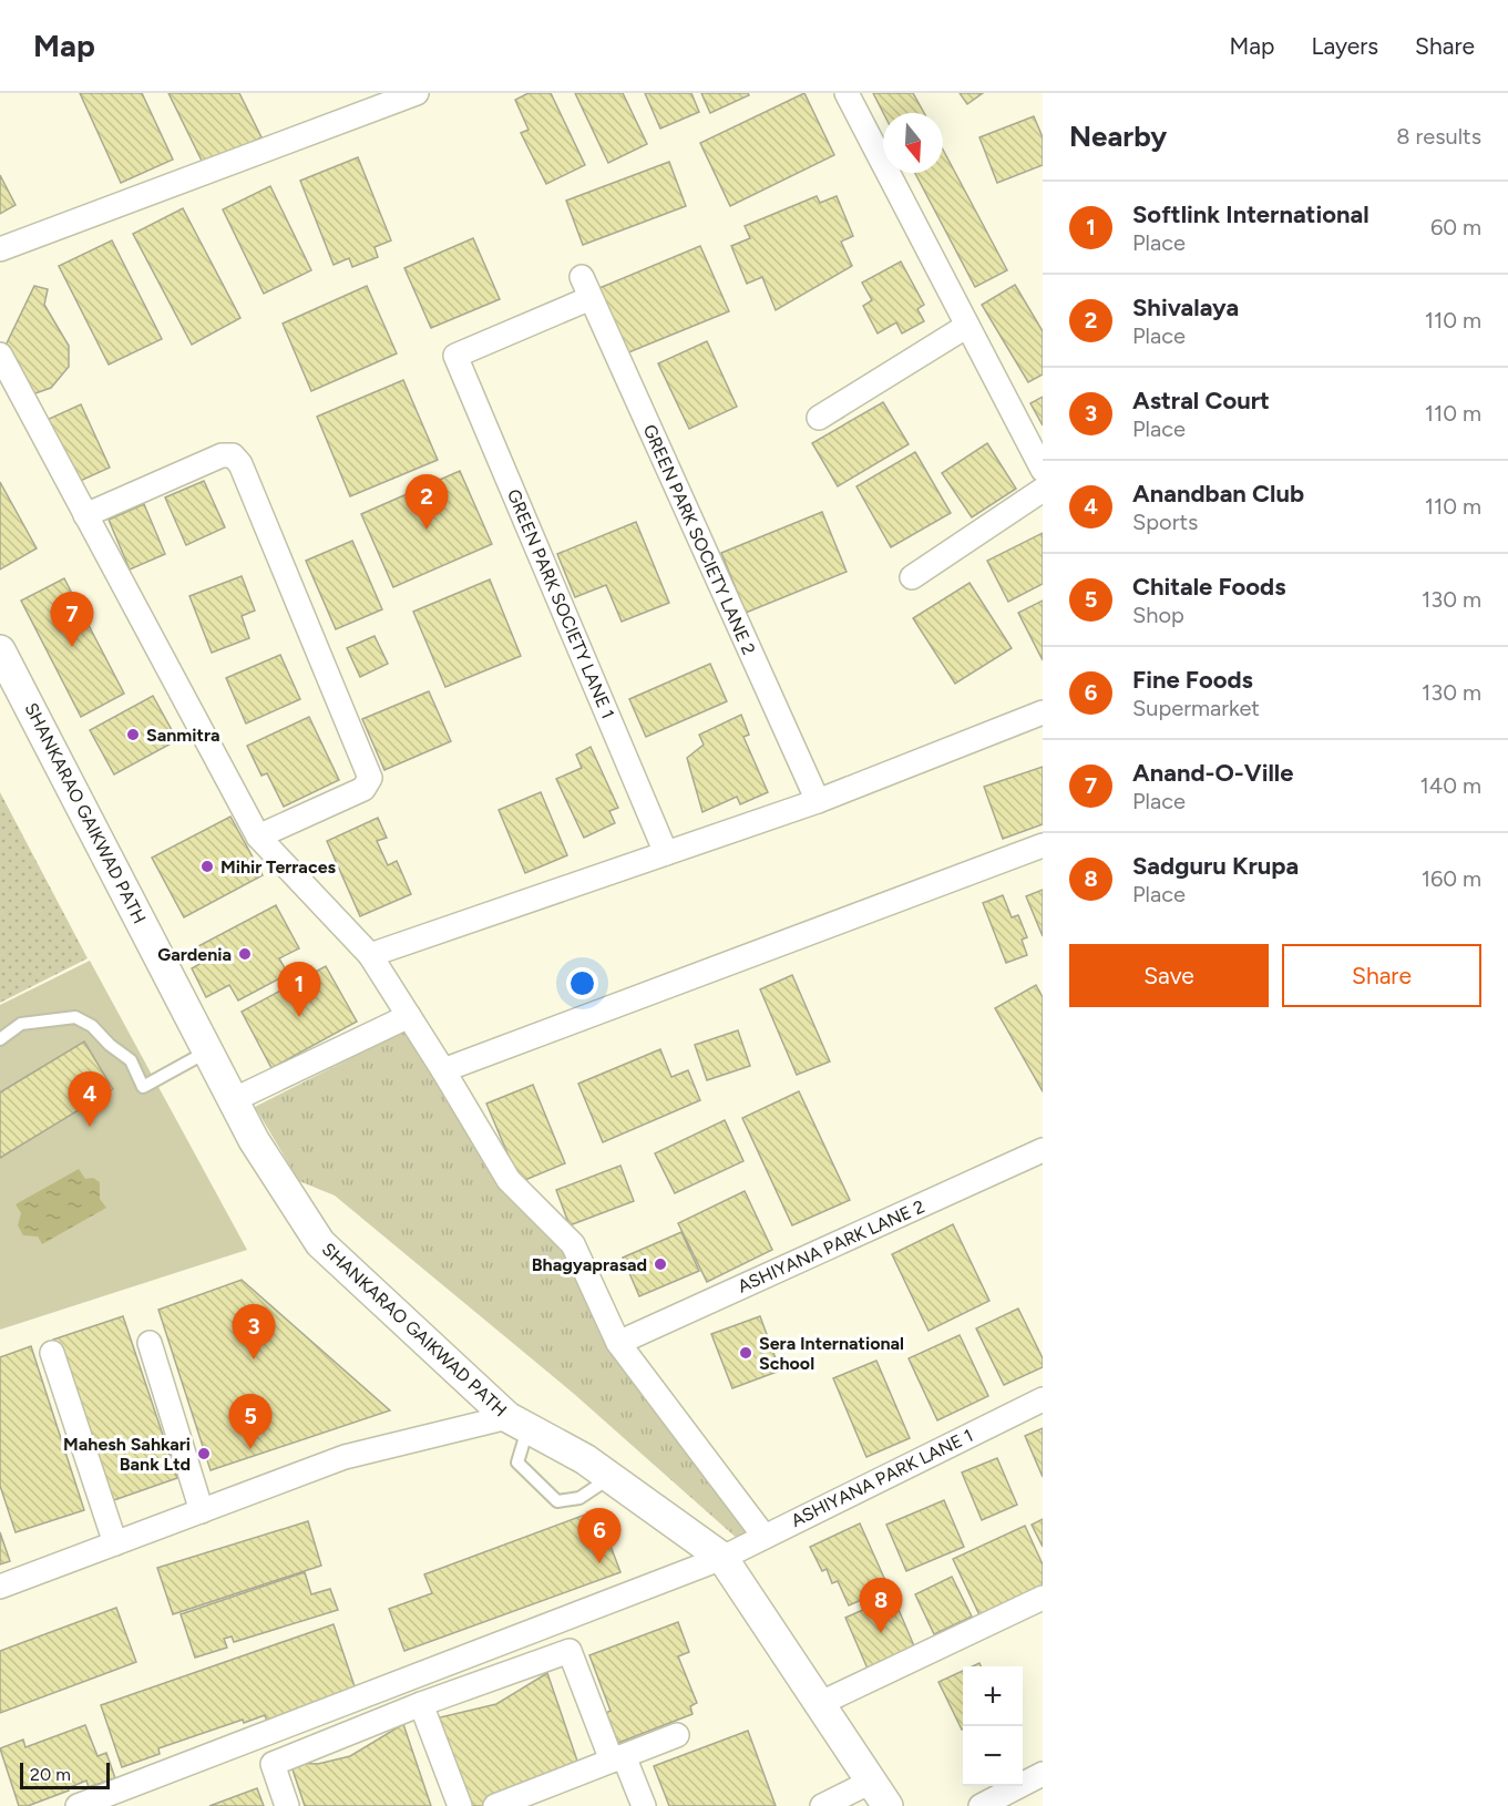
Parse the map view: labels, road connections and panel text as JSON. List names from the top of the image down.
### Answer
{
  "streets": {
    "street": [
      "GREEN PARK SOCIETY LANE 2",
      "GREEN PARK SOCIETY LANE 1",
      "SHANKARAO GAIKWAD PATH",
      "ASHIYANA PARK LANE 2",
      "ASHIYANA PARK LANE 1"
    ]
  },
  "crossings": [
    ["GREEN PARK SOCIETY LANE 2", "GREEN PARK SOCIETY LANE 1"],
    ["SHANKARAO GAIKWAD PATH", "ASHIYANA PARK LANE 1"]
  ],
  "places": [
    "Sanmitra",
    "Mihir Terraces",
    "Gardenia",
    "Bhagyaprasad",
    "Sera International School",
    "Mahesh Sahkari Bank Ltd"
  ],
  "scale_bar": "20 m",
  "north": "bottom",
  "page": {
    "header": "Map",
    "nav": ["Map", "Layers", "Share"],
    "heading": ["Nearby", "8 results"],
    "list": [
      {
        "mark": "1",
        "name": "Softlink International",
        "note": "Place",
        "value": "60 m"
      },
      {
        "mark": "2",
        "name": "Shivalaya",
        "note": "Place",
        "value": "110 m"
      },
      {
        "mark": "3",
        "name": "Astral Court",
        "note": "Place",
        "value": "110 m"
      },
      {
        "mark": "4",
        "name": "Anandban Club",
        "note": "Sports",
        "value": "110 m"
      },
      {
        "mark": "5",
        "name": "Chitale Foods",
        "note": "Shop",
        "value": "130 m"
      },
      {
        "mark": "6",
        "name": "Fine Foods",
        "note": "Supermarket",
        "value": "130 m"
      },
      {
        "mark": "7",
        "name": "Anand-O-Ville",
        "note": "Place",
        "value": "140 m"
      },
      {
        "mark": "8",
        "name": "Sadguru Krupa",
        "note": "Place",
        "value": "160 m"
      }
    ],
    "pins": [
      "2",
      "7",
      "1",
      "4",
      "3",
      "5",
      "6",
      "8"
    ],
    "buttons": ["Save", "Share"],
    "map_buttons": ["+", "−"],
    "scale": "20 m"
  }
}
